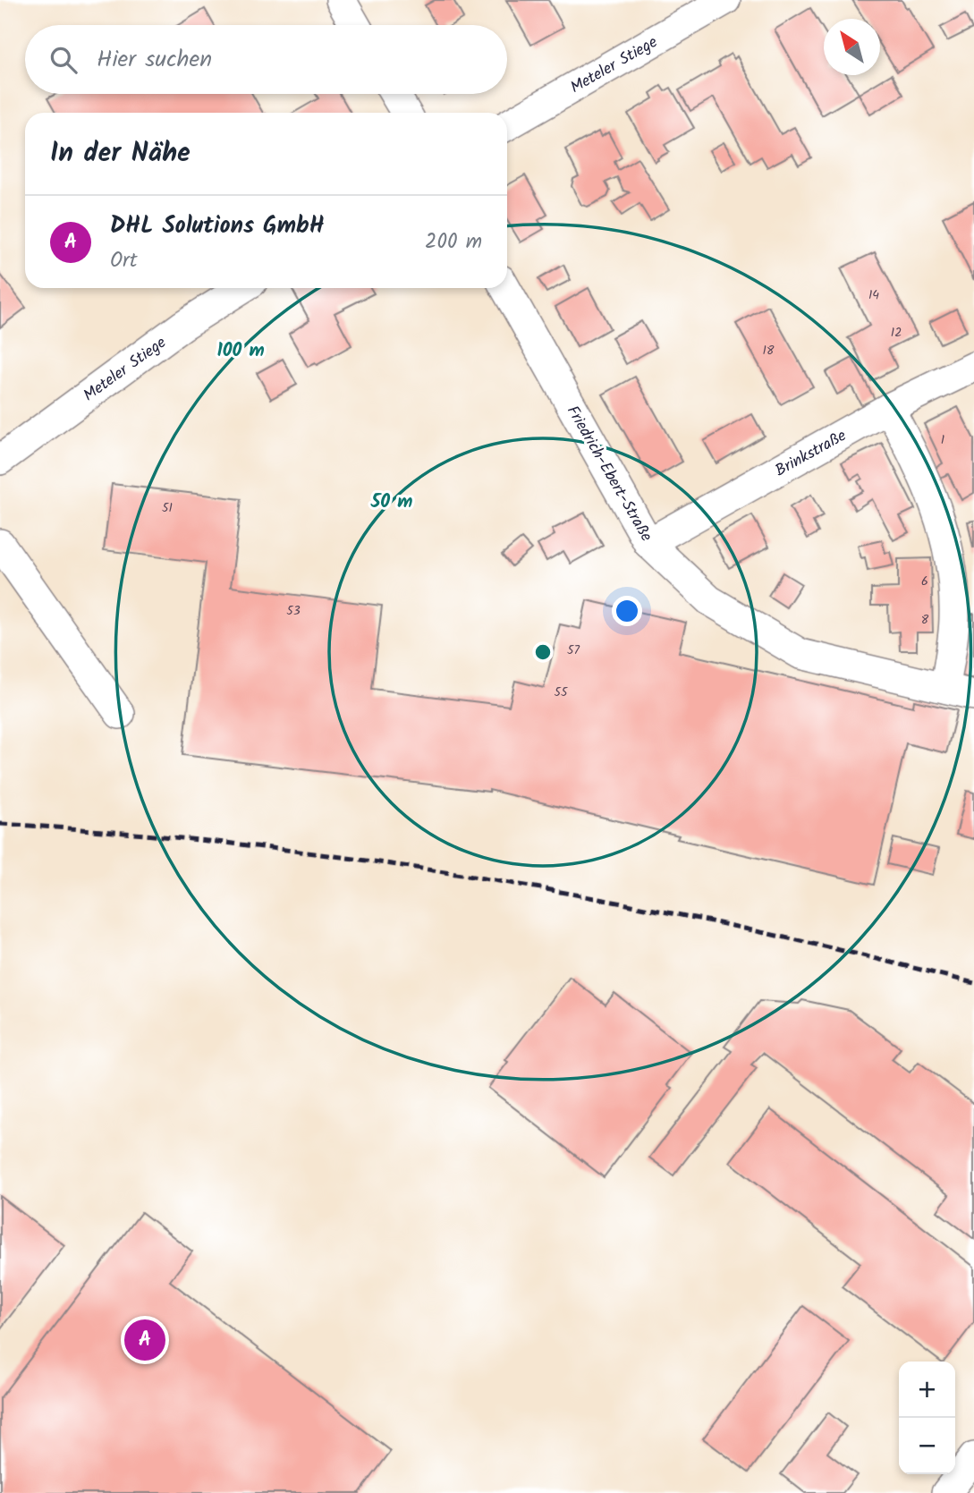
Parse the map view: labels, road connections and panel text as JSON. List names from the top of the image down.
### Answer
{
  "streets": {
    "street": ["Meteler Stiege", "Brinkstraße", "Friedrich-Ebert-Straße"]
  },
  "crossings": [
    ["Brinkstraße", "Friedrich-Ebert-Straße"]
  ],
  "house_numbers": [
    "14",
    "12",
    "18",
    "1",
    "51",
    "6",
    "53",
    "8",
    "57",
    "55"
  ],
  "north": "top left",
  "page": {
    "search": "Hier suchen",
    "heading": "In der Nähe",
    "list": [
      {
        "mark": "A",
        "name": "DHL Solutions GmbH",
        "note": "Ort",
        "value": "200 m"
      }
    ],
    "pins": "A",
    "map_buttons": ["+", "−"]
  },
  "rings": ["100 m", "50 m"]
}
